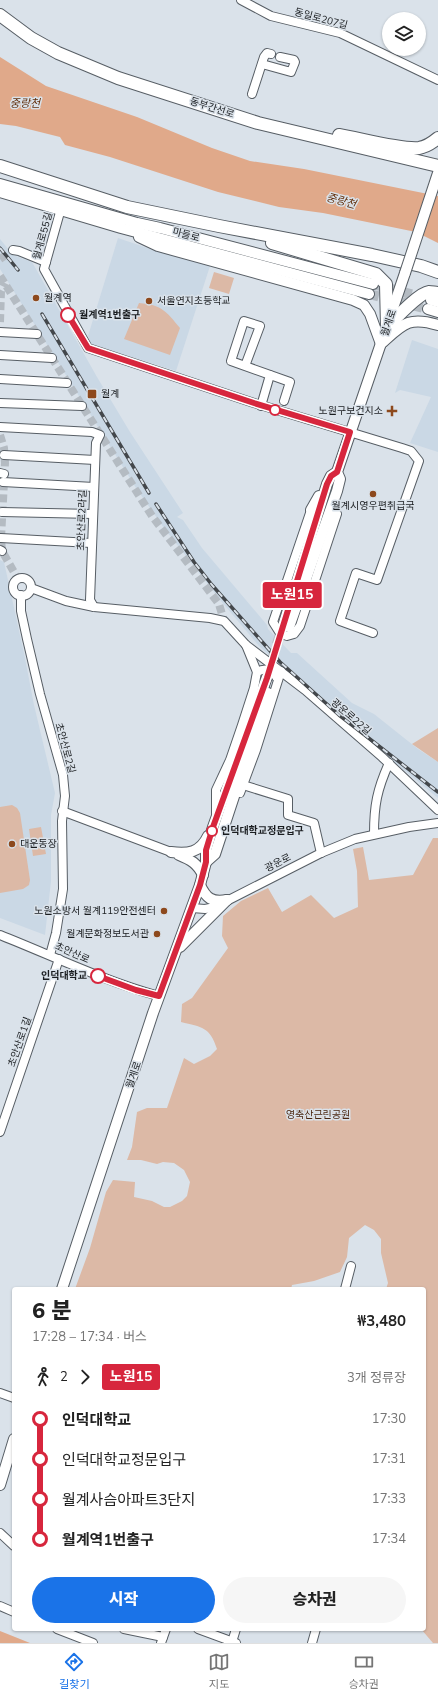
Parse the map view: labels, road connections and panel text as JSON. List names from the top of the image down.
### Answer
{
  "streets": {
    "highway": ["동부간선로"],
    "main road": ["마들로", "월계로"],
    "street": [
      "동일로207길",
      "월계로55길",
      "초안산로2라길",
      "광운로22길",
      "초안산로2길",
      "광운로",
      "초안산로",
      "초안산로1길"
    ]
  },
  "crossings": [
    ["마들로", "월계로55길"],
    ["월계로55길", "월계로"],
    ["월계로", "광운로"],
    ["월계로", "초안산로"],
    ["초안산로2길", "초안산로"],
    ["초안산로", "초안산로1길"]
  ],
  "water": ["중랑천"],
  "parks": ["영축산근린공원"],
  "places": {
    "other": [
      "월계역",
      "서울연지초등학교",
      "월계역1번출구",
      "월계시영우편취급국",
      "인덕대학교정문입구",
      "대운동장",
      "노원소방서 월계119안전센터",
      "월계문화정보도서관",
      "인덕대학교"
    ],
    "transit": ["월계"],
    "health": ["노원구보건지소"]
  },
  "lines": ["bus line 노원15"],
  "page": {
    "on_map": "노원15",
    "heading": ["6 분", "17:28 – 17:34 · 버스", "₩3,480"],
    "legs": ["2", "노원15", "3개 정류장"],
    "list": [
      {
        "name": "인덕대학교",
        "value": "17:30"
      },
      {
        "name": "인덕대학교정문입구",
        "value": "17:31"
      },
      {
        "name": "월계사슴아파트3단지",
        "value": "17:33"
      },
      {
        "name": "월계역1번출구",
        "value": "17:34"
      }
    ],
    "buttons": ["시작", "승차권"],
    "tabs": ["길찾기", "지도", "승차권"]
  }
}
